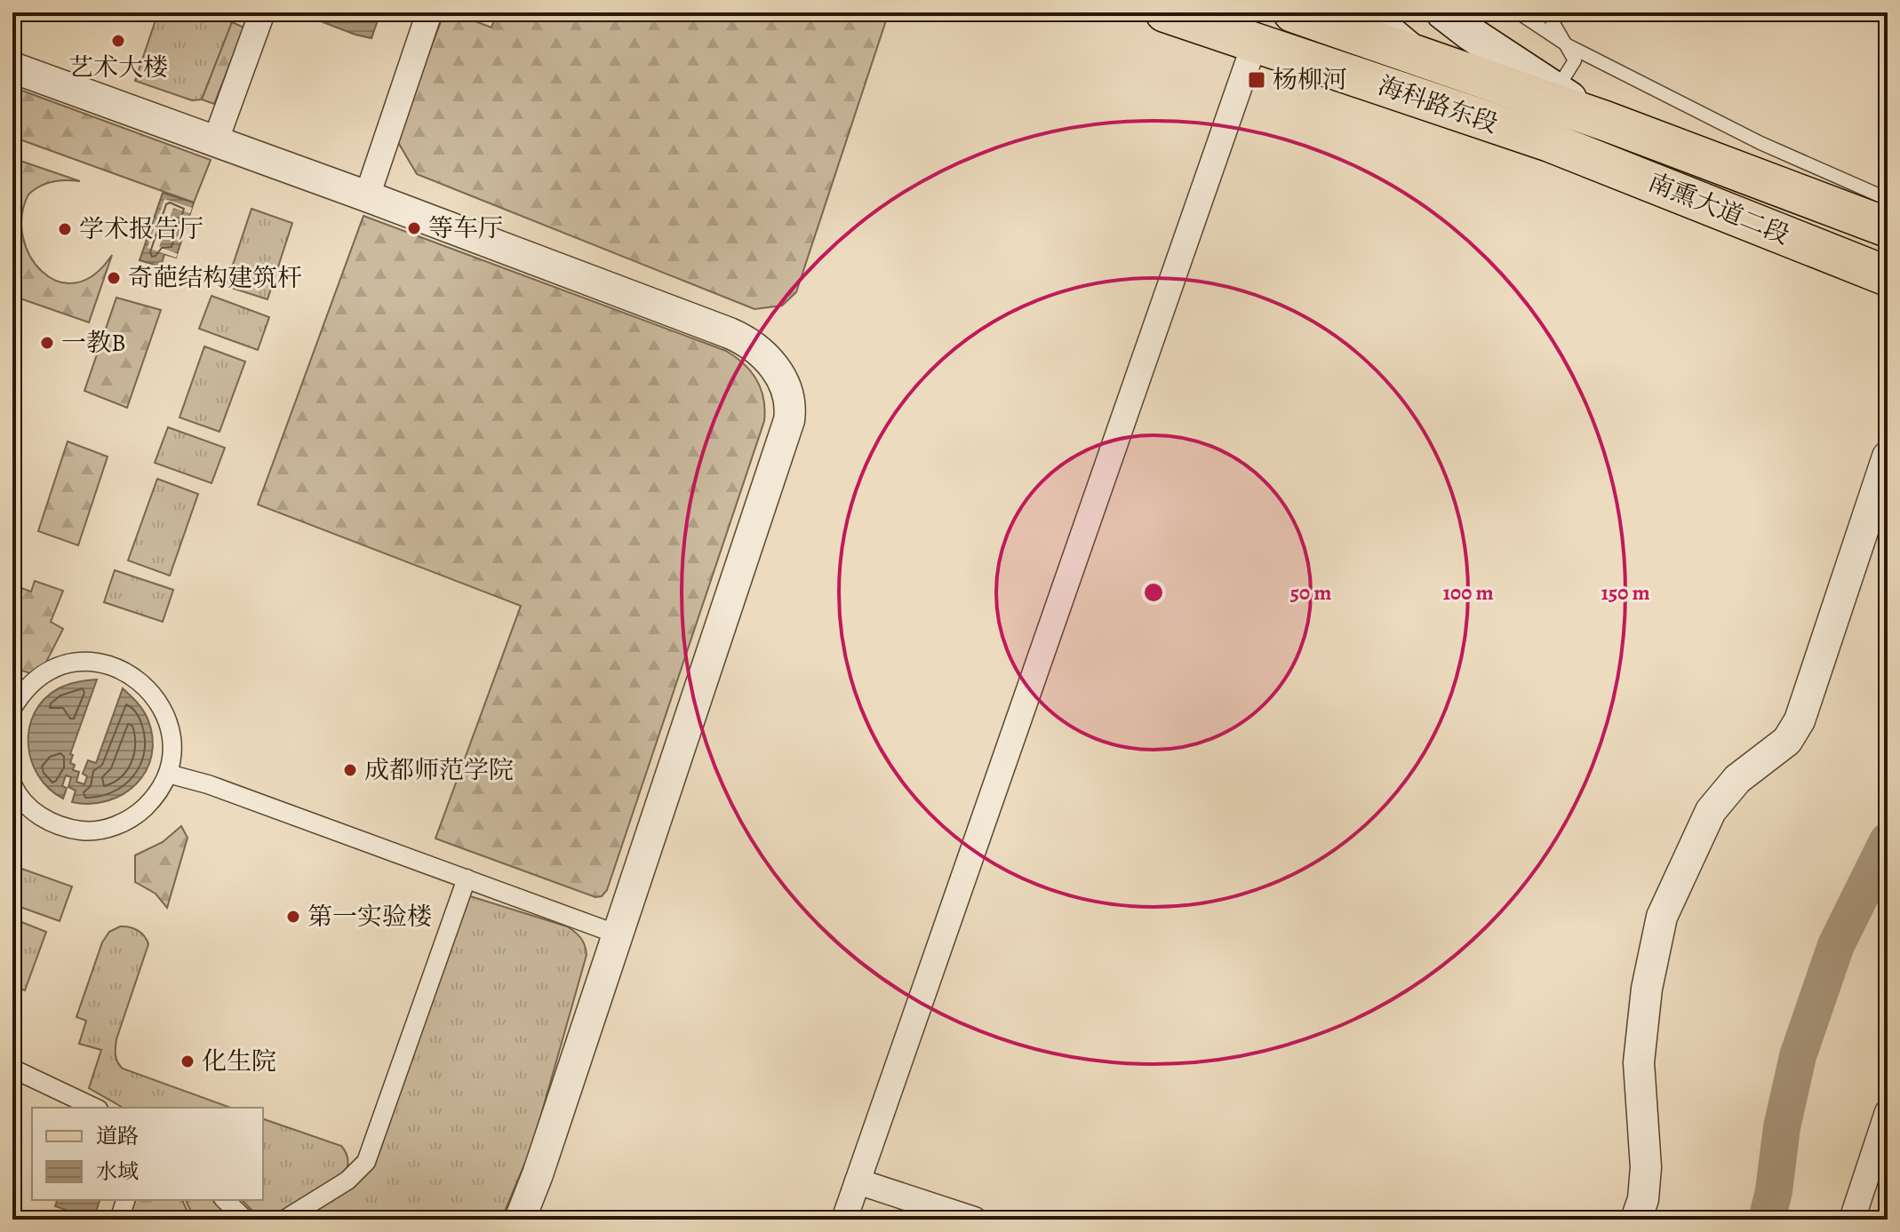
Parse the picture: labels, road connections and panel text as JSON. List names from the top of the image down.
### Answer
{
  "streets": {
    "main road": ["海科路东段", "南熏大道二段"]
  },
  "crossings": [
    ["海科路东段", "南熏大道二段"]
  ],
  "places": {
    "other": [
      "艺术大楼",
      "等车厅",
      "学术报告厅",
      "奇葩结构建筑杆",
      "一教B",
      "成都师范学院",
      "第一实验楼",
      "化生院"
    ],
    "transit": ["杨柳河"]
  },
  "legend": ["道路", "水域"],
  "rings": ["50 m", "100 m", "150 m"]
}
